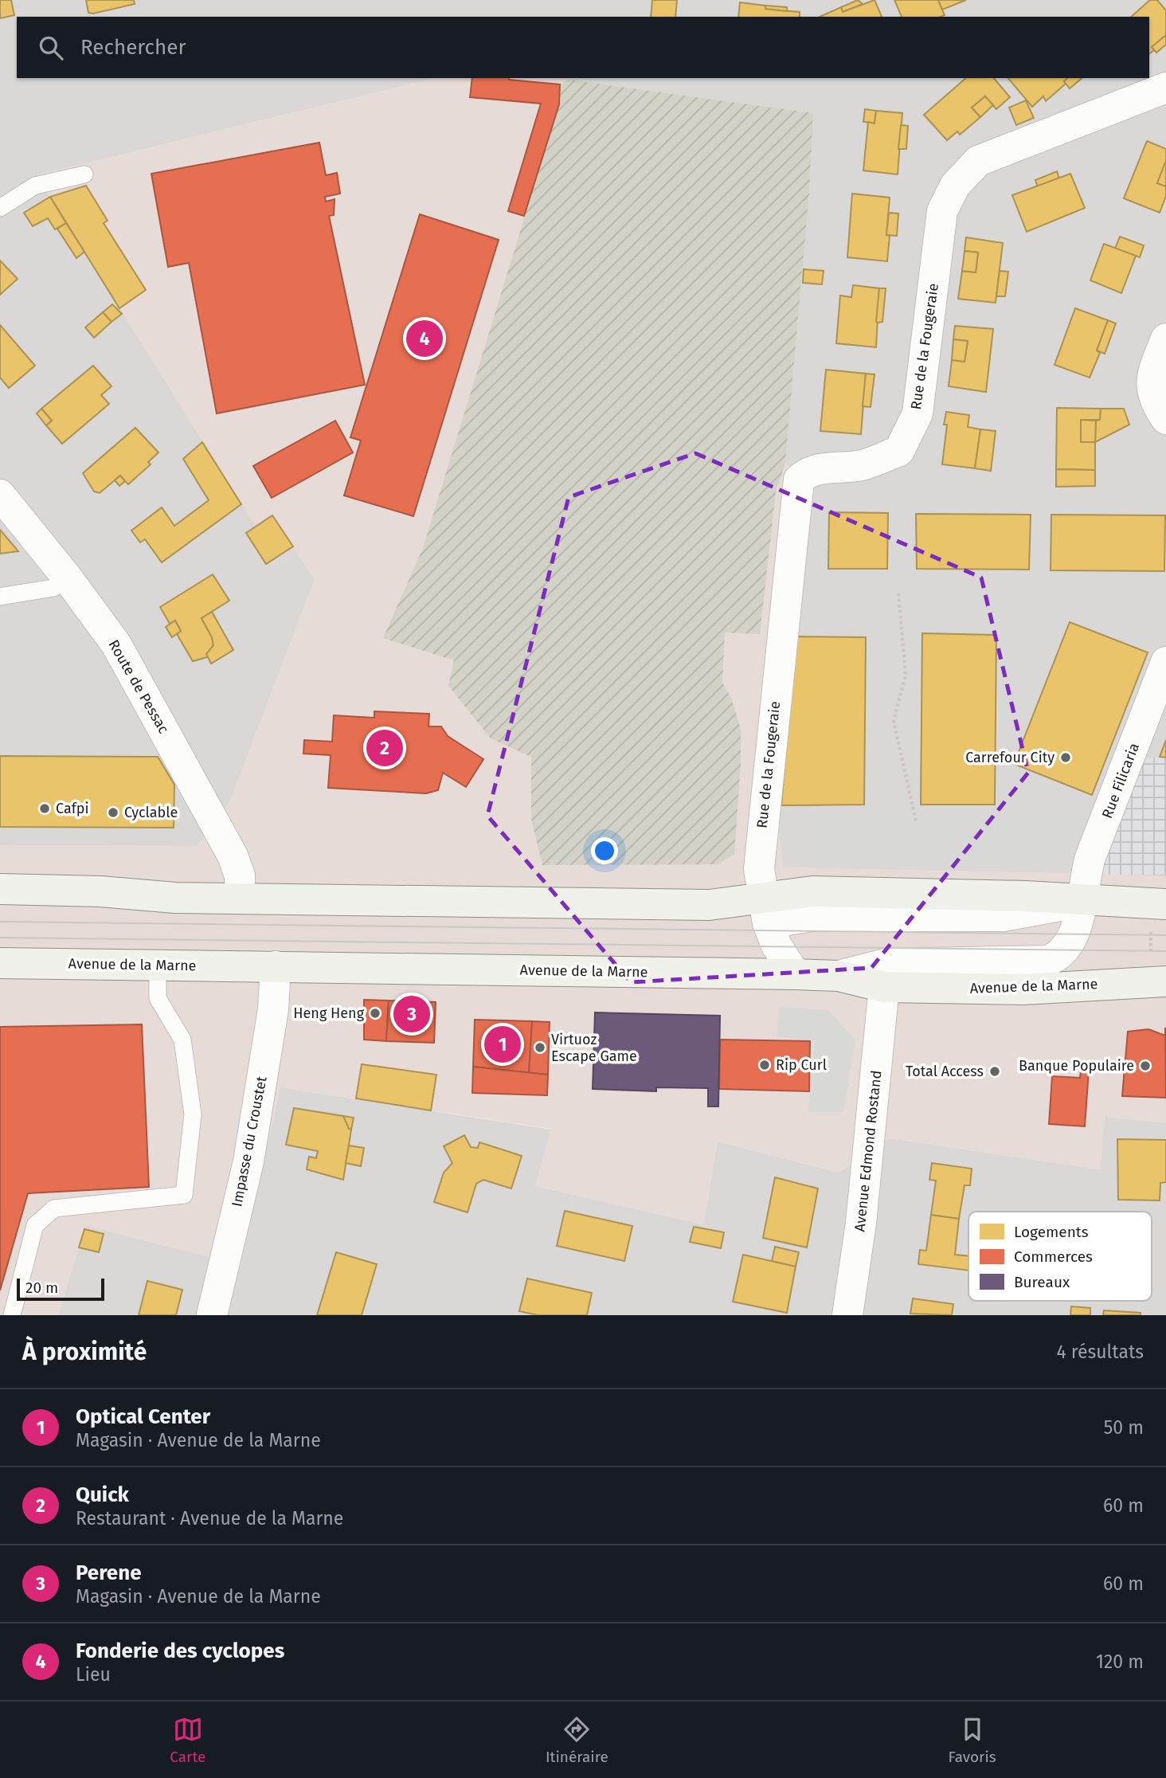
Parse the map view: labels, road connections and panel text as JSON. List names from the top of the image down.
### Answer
{
  "streets": {
    "main road": ["Avenue de la Marne"],
    "street": [
      "Rue de la Fougeraie",
      "Route de Pessac",
      "Rue Filicaria",
      "Impasse du Croustet",
      "Avenue Edmond Rostand"
    ]
  },
  "crossings": [
    ["Rue de la Fougeraie", "Avenue de la Marne"],
    ["Rue Filicaria", "Avenue de la Marne"],
    ["Avenue de la Marne", "Impasse du Croustet"],
    ["Avenue de la Marne", "Avenue Edmond Rostand"]
  ],
  "places": [
    "Carrefour City",
    "Cafpi",
    "Cyclable",
    "Heng Heng",
    "Virtuoz Escape Game",
    "Rip Curl",
    "Banque Populaire",
    "Total Access"
  ],
  "legend": ["Logements", "Commerces", "Bureaux"],
  "scale_bar": "20 m",
  "page": {
    "search": "Rechercher",
    "pins": [
      "4",
      "2",
      "3",
      "1"
    ],
    "scale": "20 m",
    "heading": ["À proximité", "4 résultats"],
    "list": [
      {
        "mark": "1",
        "name": "Optical Center",
        "note": "Magasin · Avenue de la Marne",
        "value": "50 m"
      },
      {
        "mark": "2",
        "name": "Quick",
        "note": "Restaurant · Avenue de la Marne",
        "value": "60 m"
      },
      {
        "mark": "3",
        "name": "Perene",
        "note": "Magasin · Avenue de la Marne",
        "value": "60 m"
      },
      {
        "mark": "4",
        "name": "Fonderie des cyclopes",
        "note": "Lieu",
        "value": "120 m"
      }
    ],
    "nav": ["Carte", "Itinéraire", "Favoris"]
  }
}
